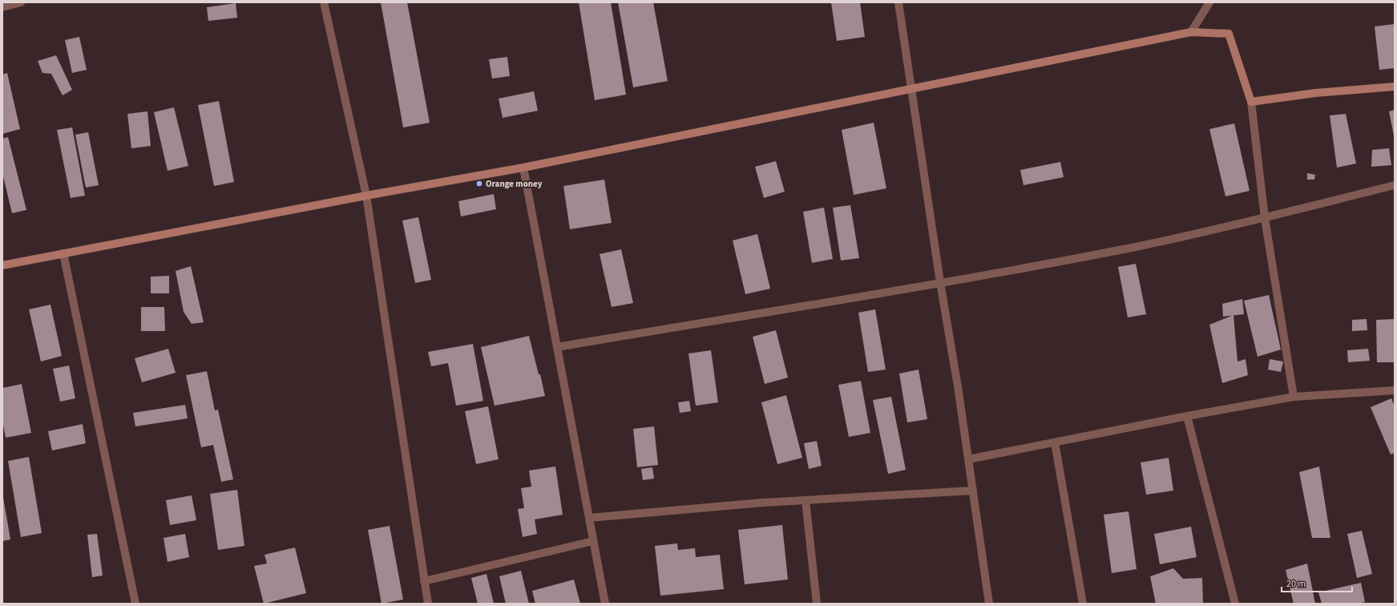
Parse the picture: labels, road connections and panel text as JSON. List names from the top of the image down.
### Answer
{
  "places": ["Orange money"],
  "scale_bar": "20 m"
}
